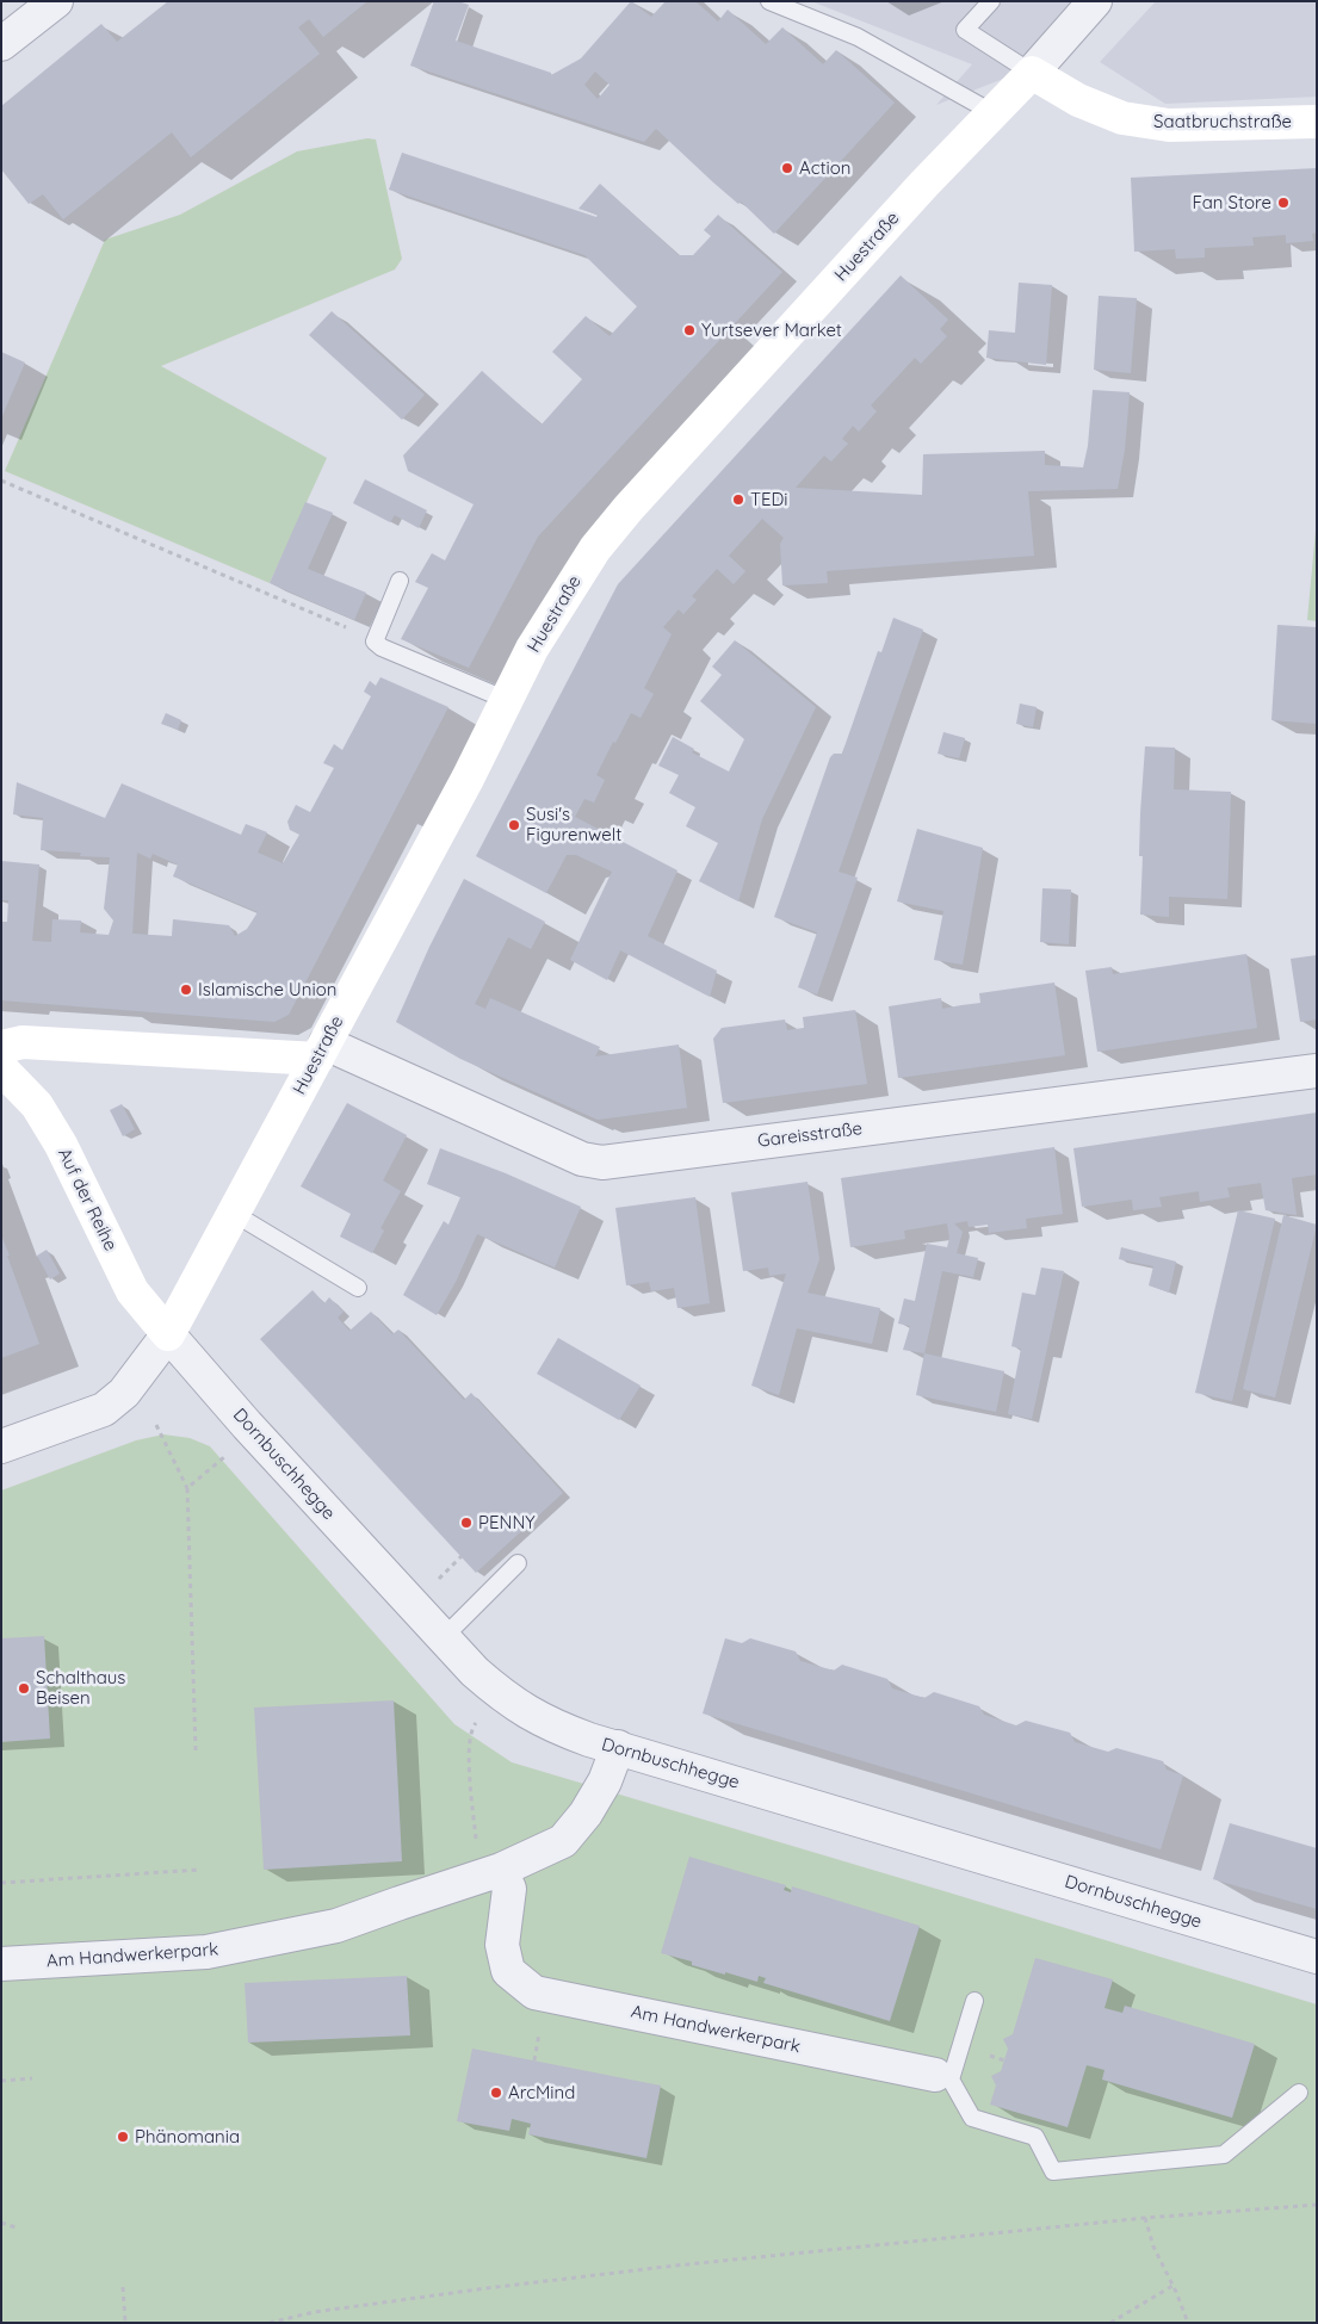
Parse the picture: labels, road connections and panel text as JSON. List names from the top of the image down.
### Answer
{
  "streets": {
    "main road": ["Saatbruchstraße", "Huestraße", "Auf der Reihe"],
    "street": ["Gareisstraße", "Dornbuschhegge", "Am Handwerkerpark"]
  },
  "crossings": [
    ["Saatbruchstraße", "Huestraße"],
    ["Huestraße", "Gareisstraße"],
    ["Huestraße", "Auf der Reihe"],
    ["Huestraße", "Dornbuschhegge"],
    ["Auf der Reihe", "Dornbuschhegge"],
    ["Dornbuschhegge", "Am Handwerkerpark"]
  ],
  "places": [
    "Action",
    "Fan Store",
    "Yurtsever Market",
    "TEDi",
    "Susi's Figurenwelt",
    "Islamische Union",
    "PENNY",
    "Schalthaus Beisen",
    "ArcMind",
    "Phänomania"
  ]
}
